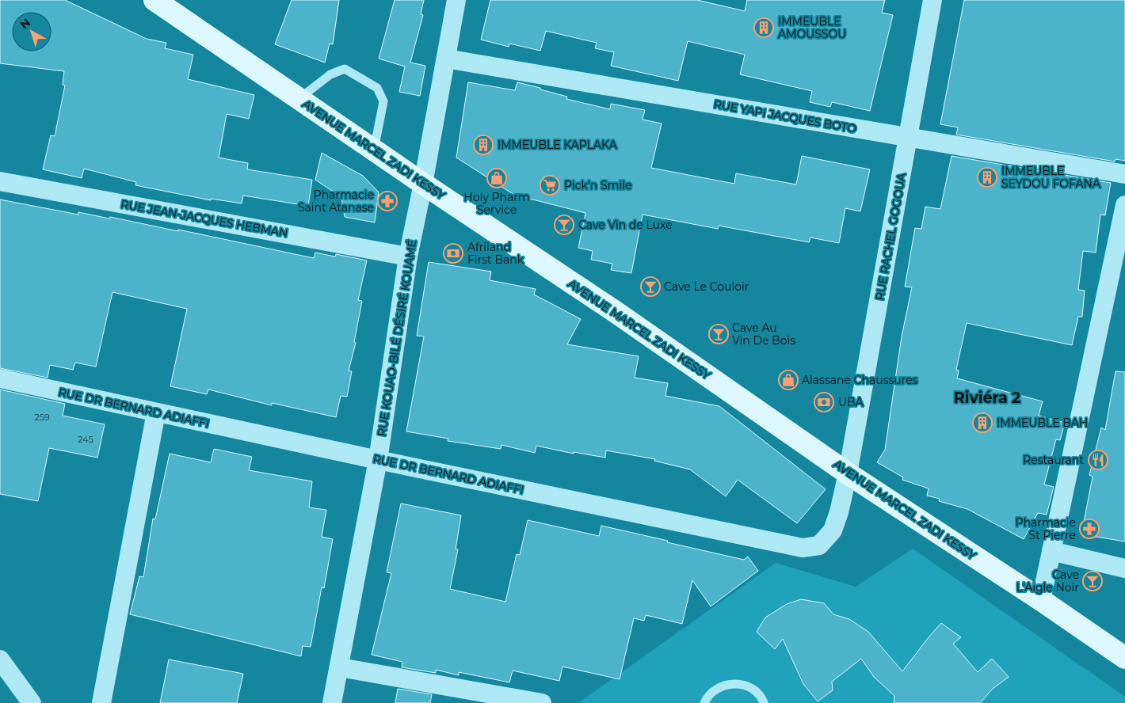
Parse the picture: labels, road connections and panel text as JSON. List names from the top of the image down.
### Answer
{
  "streets": {
    "street": [
      "RUE YAPI JACQUES BOTO",
      "AVENUE MARCEL ZADI KESSY",
      "RUE JEAN-JACQUES HEBMAN",
      "RUE RACHEL GOGOUA",
      "RUE KOUAO-BILÉ DÉSIRÉ KOUAMÉ",
      "RUE DR BERNARD ADIAFFI"
    ]
  },
  "crossings": [
    ["RUE YAPI JACQUES BOTO", "RUE RACHEL GOGOUA"],
    ["RUE YAPI JACQUES BOTO", "RUE KOUAO-BILÉ DÉSIRÉ KOUAMÉ"],
    ["AVENUE MARCEL ZADI KESSY", "RUE RACHEL GOGOUA"],
    ["AVENUE MARCEL ZADI KESSY", "RUE KOUAO-BILÉ DÉSIRÉ KOUAMÉ"],
    ["AVENUE MARCEL ZADI KESSY", "RUE DR BERNARD ADIAFFI"],
    ["RUE JEAN-JACQUES HEBMAN", "RUE KOUAO-BILÉ DÉSIRÉ KOUAMÉ"],
    ["RUE RACHEL GOGOUA", "RUE DR BERNARD ADIAFFI"],
    ["RUE KOUAO-BILÉ DÉSIRÉ KOUAMÉ", "RUE DR BERNARD ADIAFFI"]
  ],
  "districts": ["Riviéra 2"],
  "places": {
    "building": [
      "IMMEUBLE AMOUSSOU",
      "IMMEUBLE KAPLAKA",
      "IMMEUBLE SEYDOU FOFANA",
      "IMMEUBLE BAH"
    ],
    "shop": ["Holy Pharm Service", "Alassane Chaussures"],
    "supermarket": ["Pick'n Smile"],
    "pharmacy": ["Pharmacie Saint Atanase", "Pharmacie St Pierre"],
    "bar": [
      "Cave Vin de Luxe",
      "Cave Le Couloir",
      "Cave Au Vin De Bois",
      "Cave L'Aigle Noir"
    ],
    "bank": ["Afriland First Bank", "UBA"],
    "restaurant": ["Restaurant"]
  },
  "house_numbers": ["259", "245"],
  "north": "top left"
}
